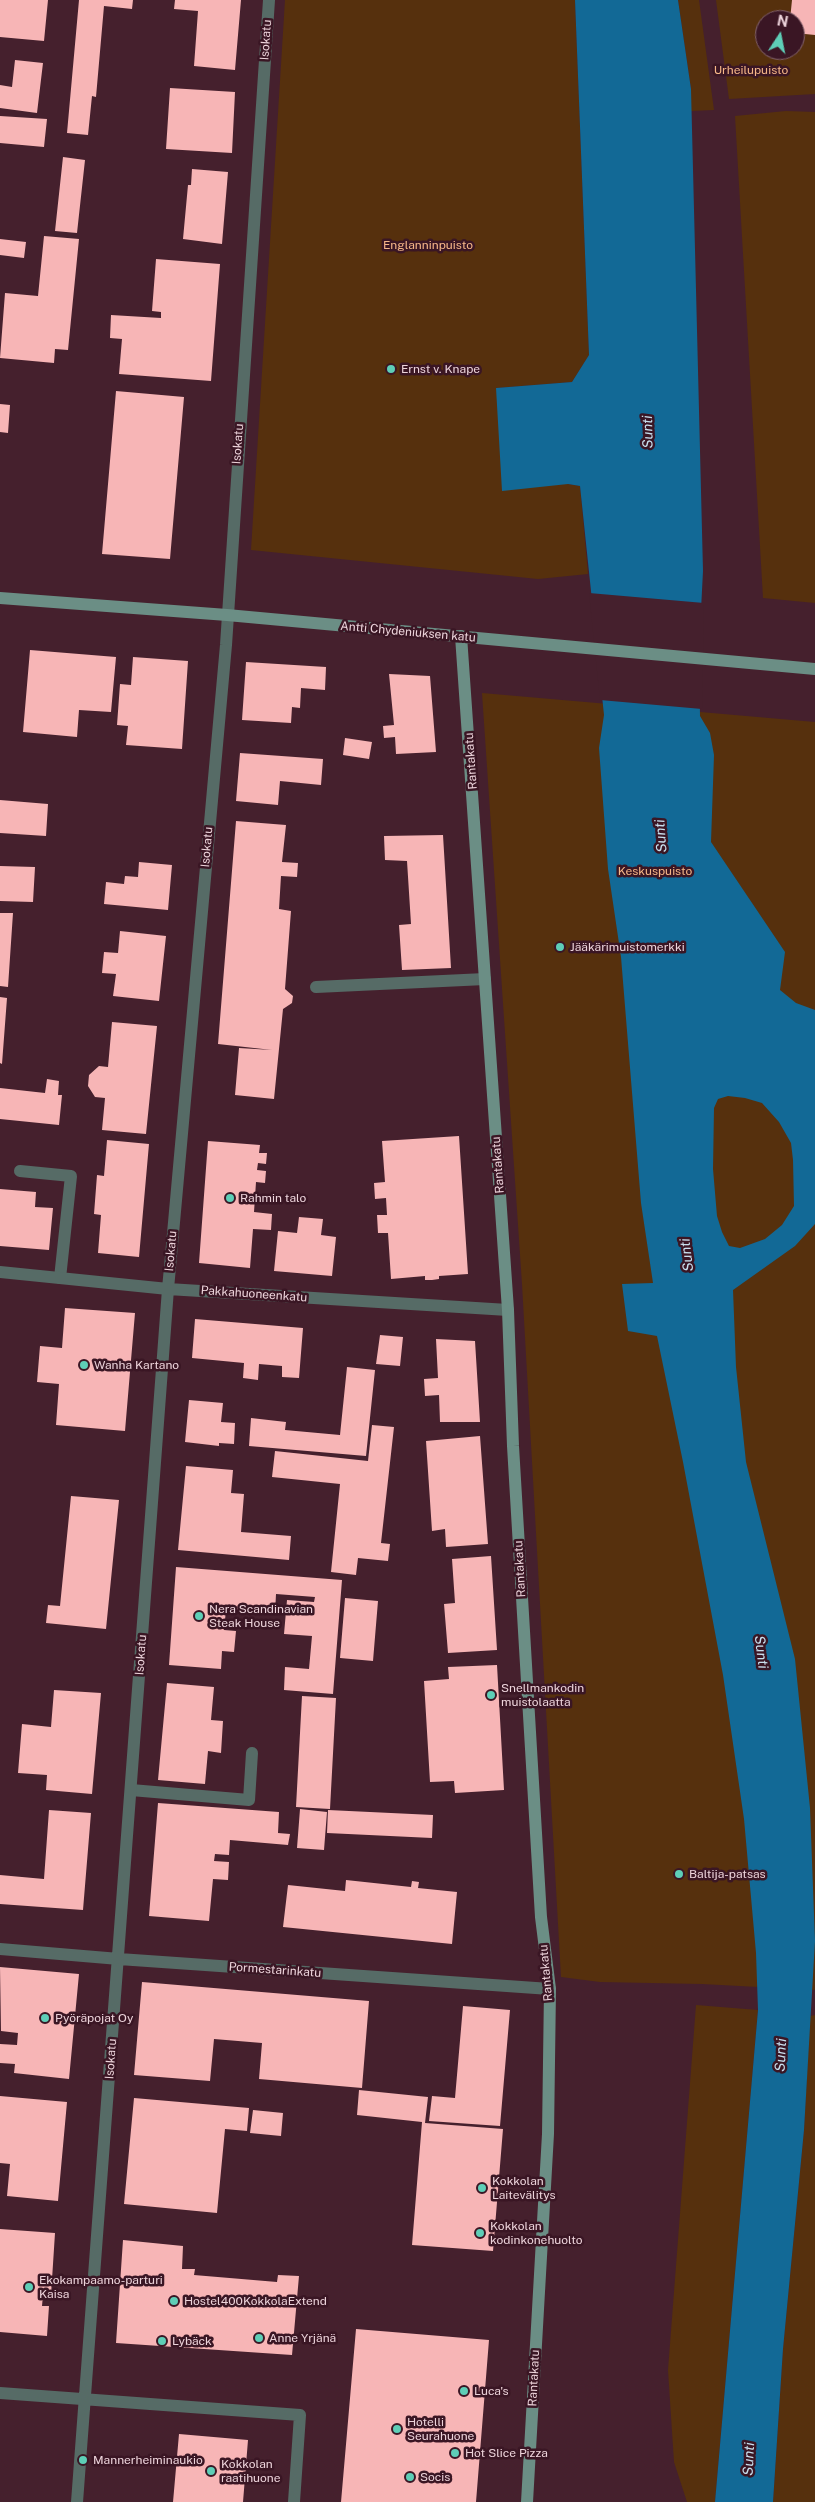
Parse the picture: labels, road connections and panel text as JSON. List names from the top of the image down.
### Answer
{
  "streets": {
    "street": [
      "Isokatu",
      "Antti Chydeniuksen katu",
      "Rantakatu",
      "Pakkahuoneenkatu",
      "Pormestarinkatu"
    ]
  },
  "crossings": [
    ["Isokatu", "Antti Chydeniuksen katu"],
    ["Isokatu", "Pakkahuoneenkatu"],
    ["Isokatu", "Pormestarinkatu"],
    ["Antti Chydeniuksen katu", "Rantakatu"],
    ["Rantakatu", "Pakkahuoneenkatu"],
    ["Rantakatu", "Pormestarinkatu"]
  ],
  "water": ["Sunti"],
  "parks": ["Urheilupuisto", "Englanninpuisto", "Keskuspuisto"],
  "places": [
    "Ernst v. Knape",
    "Jääkärimuistomerkki",
    "Rahmin talo",
    "Wanha Kartano",
    "Nera Scandinavian Steak House",
    "Snellmankodin muistolaatta",
    "Baltija-patsas",
    "Pyöräpojat Oy",
    "Kokkolan Laitevälitys",
    "Kokkolan kodinkonehuolto",
    "Ekokampaamo-parturi Kaisa",
    "Hostel400KokkolaExtend",
    "Anne Yrjänä",
    "Lybäck",
    "Luca's",
    "Hotelli Seurahuone",
    "Hot Slice Pizza",
    "Mannerheiminaukio",
    "Kokkolan raatihuone",
    "Socis"
  ],
  "north": "top"
}
